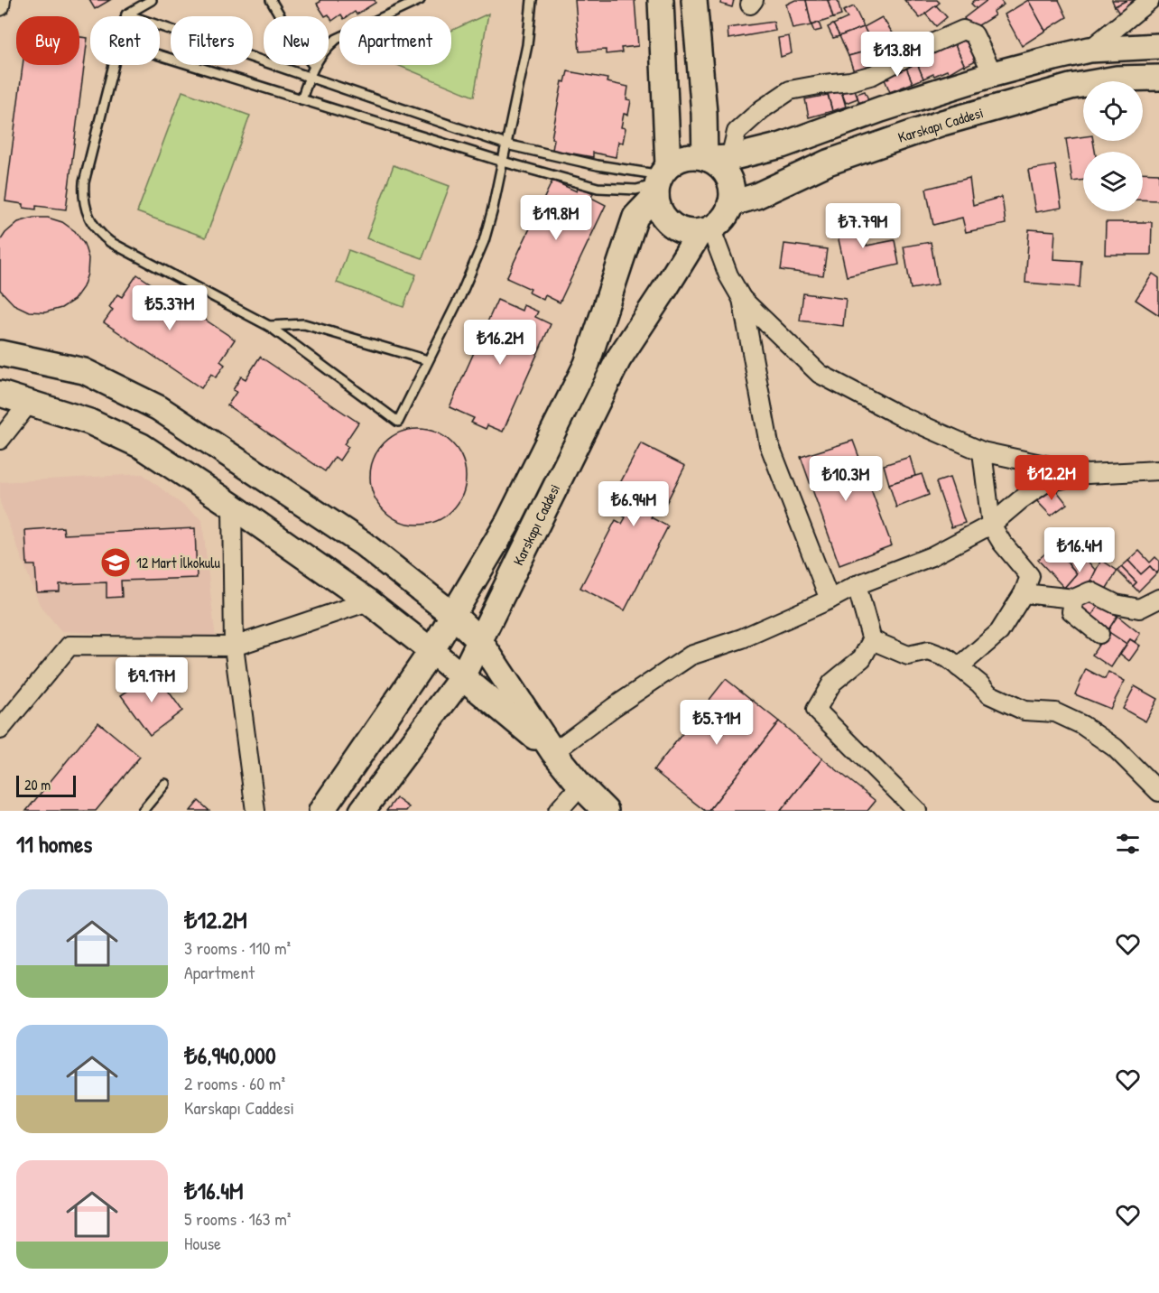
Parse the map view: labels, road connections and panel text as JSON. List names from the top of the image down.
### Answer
{
  "streets": {
    "main road": ["Karskapı Caddesi"]
  },
  "places": {
    "school or university": ["12 Mart İlkokulu"]
  },
  "scale_bar": "20 m",
  "page": {
    "chip": [
      "Buy",
      "Rent",
      "Filters",
      "New",
      "Apartment"
    ],
    "price": [
      "₺13.8M",
      "₺19.8M",
      "₺7.79M",
      "₺5.37M",
      "₺16.2M",
      "₺12.2M",
      "₺10.3M",
      "₺6.94M",
      "₺16.4M",
      "₺9.17M",
      "₺5.71M"
    ],
    "scale": "20 m",
    "heading": "11 homes",
    "list": [
      {
        "name": "₺12.2M",
        "note": "3 rooms · 110 m² · Apartment"
      },
      {
        "name": "₺6,940,000",
        "note": "2 rooms · 60 m² · Karskapı Caddesi"
      },
      {
        "name": "₺16.4M",
        "note": "5 rooms · 163 m² · House"
      }
    ]
  }
}
